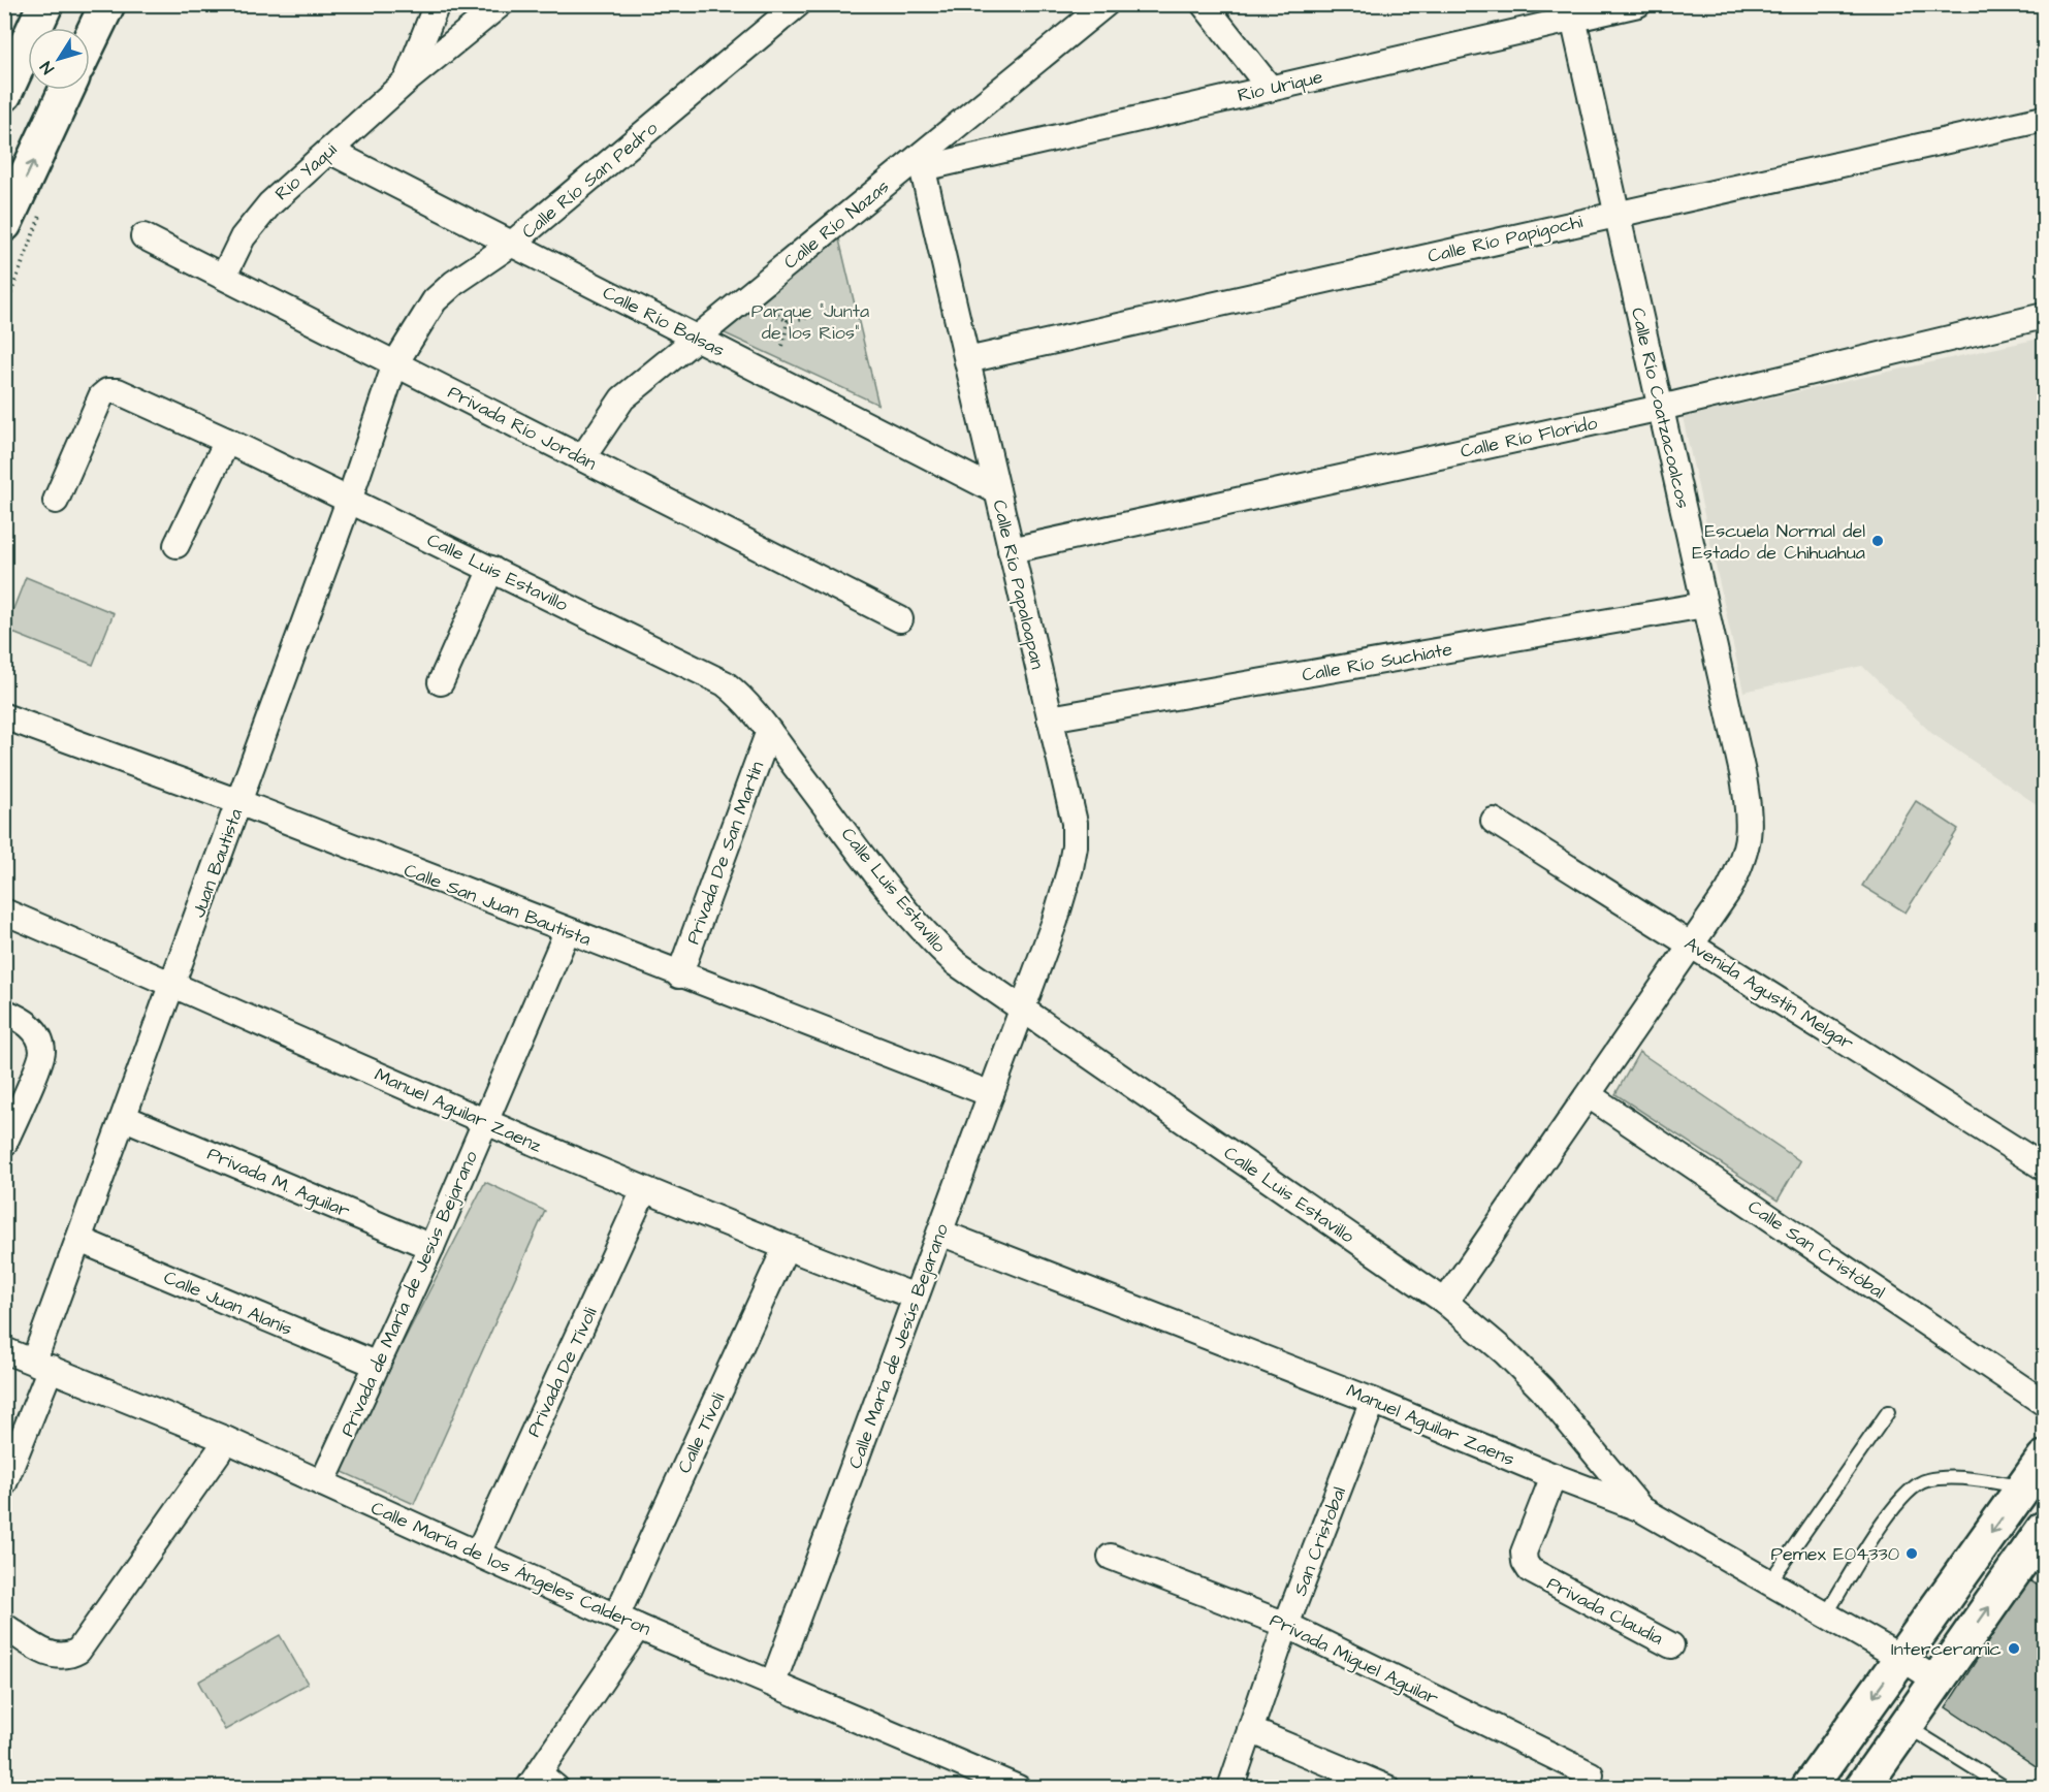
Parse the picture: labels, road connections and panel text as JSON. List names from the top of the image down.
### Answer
{
  "streets": {
    "street": [
      "Rio Urique",
      "Rio Yaqui",
      "Calle Río San Pedro",
      "Calle Río Nazas",
      "Calle Río Papigochi",
      "Calle Río Balsas",
      "Calle Río Coatzacoalcos",
      "Privada Río Jordán",
      "Calle Río Florido",
      "Calle Luis Estavillo",
      "Calle Río Papaloapan",
      "Calle Río Suchiate",
      "Privada De San Martín",
      "Juan Bautista",
      "Calle San Juan Bautista",
      "Avenida Agustín Melgar",
      "Manuel Aguilar Zaenz",
      "Privada M. Aguilar",
      "Calle San Cristóbal",
      "Privada de María de Jesús Bejarano",
      "Calle Juan Alanís",
      "Calle María de Jesús Bejarano",
      "Privada De Tívoli",
      "Manuel Aguilar Zaens",
      "Calle Tívoli",
      "San Cristobal",
      "Calle María de los Ángeles Calderon",
      "Privada Claudia",
      "Privada Miguel Aguilar"
    ]
  },
  "crossings": [
    ["Rio Urique", "Calle Río Nazas"],
    ["Rio Urique", "Calle Río Coatzacoalcos"],
    ["Rio Urique", "Calle Río Papaloapan"],
    ["Rio Yaqui", "Calle Río Balsas"],
    ["Rio Yaqui", "Privada Río Jordán"],
    ["Calle Río San Pedro", "Calle Río Balsas"],
    ["Calle Río San Pedro", "Privada Río Jordán"],
    ["Calle Río San Pedro", "Juan Bautista"],
    ["Calle Río Nazas", "Calle Río Balsas"],
    ["Calle Río Nazas", "Privada Río Jordán"],
    ["Calle Río Nazas", "Calle Río Papaloapan"],
    ["Calle Río Papigochi", "Calle Río Coatzacoalcos"],
    ["Calle Río Papigochi", "Calle Río Papaloapan"],
    ["Calle Río Balsas", "Calle Río Papaloapan"],
    ["Calle Río Coatzacoalcos", "Calle Río Florido"],
    ["Calle Río Coatzacoalcos", "Calle Río Suchiate"],
    ["Calle Río Coatzacoalcos", "Avenida Agustín Melgar"],
    ["Privada Río Jordán", "Juan Bautista"],
    ["Calle Río Florido", "Calle Río Papaloapan"],
    ["Calle Luis Estavillo", "Calle Río Papaloapan"],
    ["Calle Luis Estavillo", "Privada De San Martín"],
    ["Calle Luis Estavillo", "Juan Bautista"],
    ["Calle Luis Estavillo", "Calle María de Jesús Bejarano"],
    ["Calle Luis Estavillo", "Manuel Aguilar Zaens"],
    ["Calle Río Papaloapan", "Calle Río Suchiate"],
    ["Calle Río Papaloapan", "Calle María de Jesús Bejarano"],
    ["Privada De San Martín", "Calle San Juan Bautista"],
    ["Juan Bautista", "Calle San Juan Bautista"],
    ["Juan Bautista", "Manuel Aguilar Zaenz"],
    ["Juan Bautista", "Privada M. Aguilar"],
    ["Juan Bautista", "Calle Juan Alanís"],
    ["Juan Bautista", "Calle María de los Ángeles Calderon"],
    ["Calle San Juan Bautista", "Privada de María de Jesús Bejarano"],
    ["Calle San Juan Bautista", "Calle María de Jesús Bejarano"],
    ["Manuel Aguilar Zaenz", "Privada de María de Jesús Bejarano"],
    ["Manuel Aguilar Zaenz", "Calle María de Jesús Bejarano"],
    ["Manuel Aguilar Zaenz", "Privada De Tívoli"],
    ["Manuel Aguilar Zaenz", "Calle Tívoli"],
    ["Privada M. Aguilar", "Privada de María de Jesús Bejarano"],
    ["Privada de María de Jesús Bejarano", "Calle Juan Alanís"],
    ["Privada de María de Jesús Bejarano", "Calle María de los Ángeles Calderon"],
    ["Calle María de Jesús Bejarano", "Manuel Aguilar Zaens"],
    ["Calle María de Jesús Bejarano", "Calle María de los Ángeles Calderon"],
    ["Privada De Tívoli", "Calle María de los Ángeles Calderon"],
    ["Manuel Aguilar Zaens", "San Cristobal"],
    ["Manuel Aguilar Zaens", "Privada Claudia"],
    ["Calle Tívoli", "Calle María de los Ángeles Calderon"],
    ["San Cristobal", "Privada Miguel Aguilar"]
  ],
  "parks": ["Parque \"Junta de los Rios\""],
  "places": ["Escuela Normal del Estado de Chihuahua", "Pemex E04330", "Interceramic"],
  "north": "bottom left"
}
